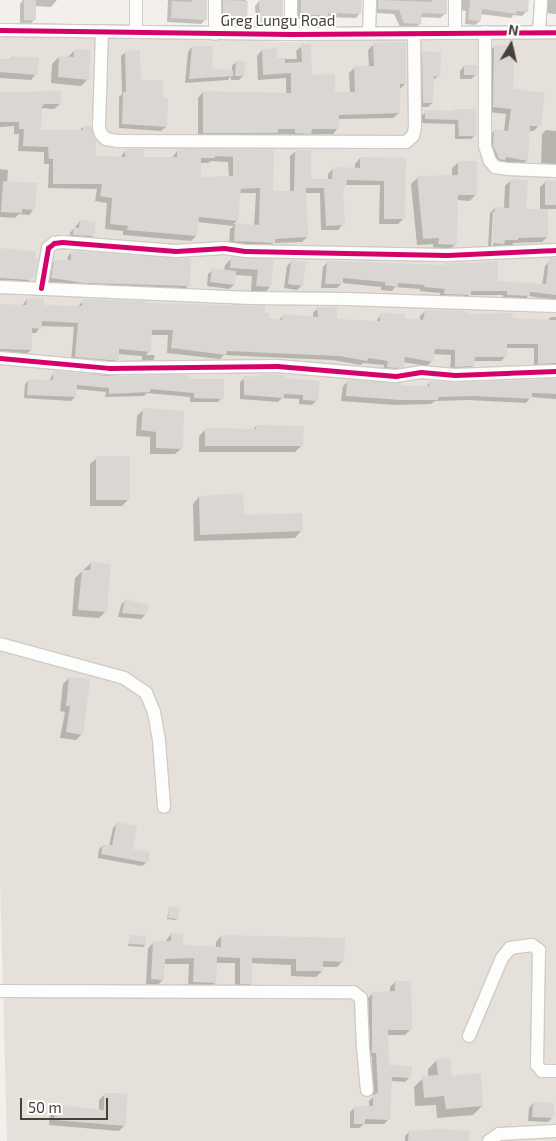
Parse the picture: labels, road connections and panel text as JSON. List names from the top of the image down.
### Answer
{
  "streets": {
    "street": ["Greg Lungu Road"]
  },
  "scale_bar": "50 m",
  "north": "top"
}
